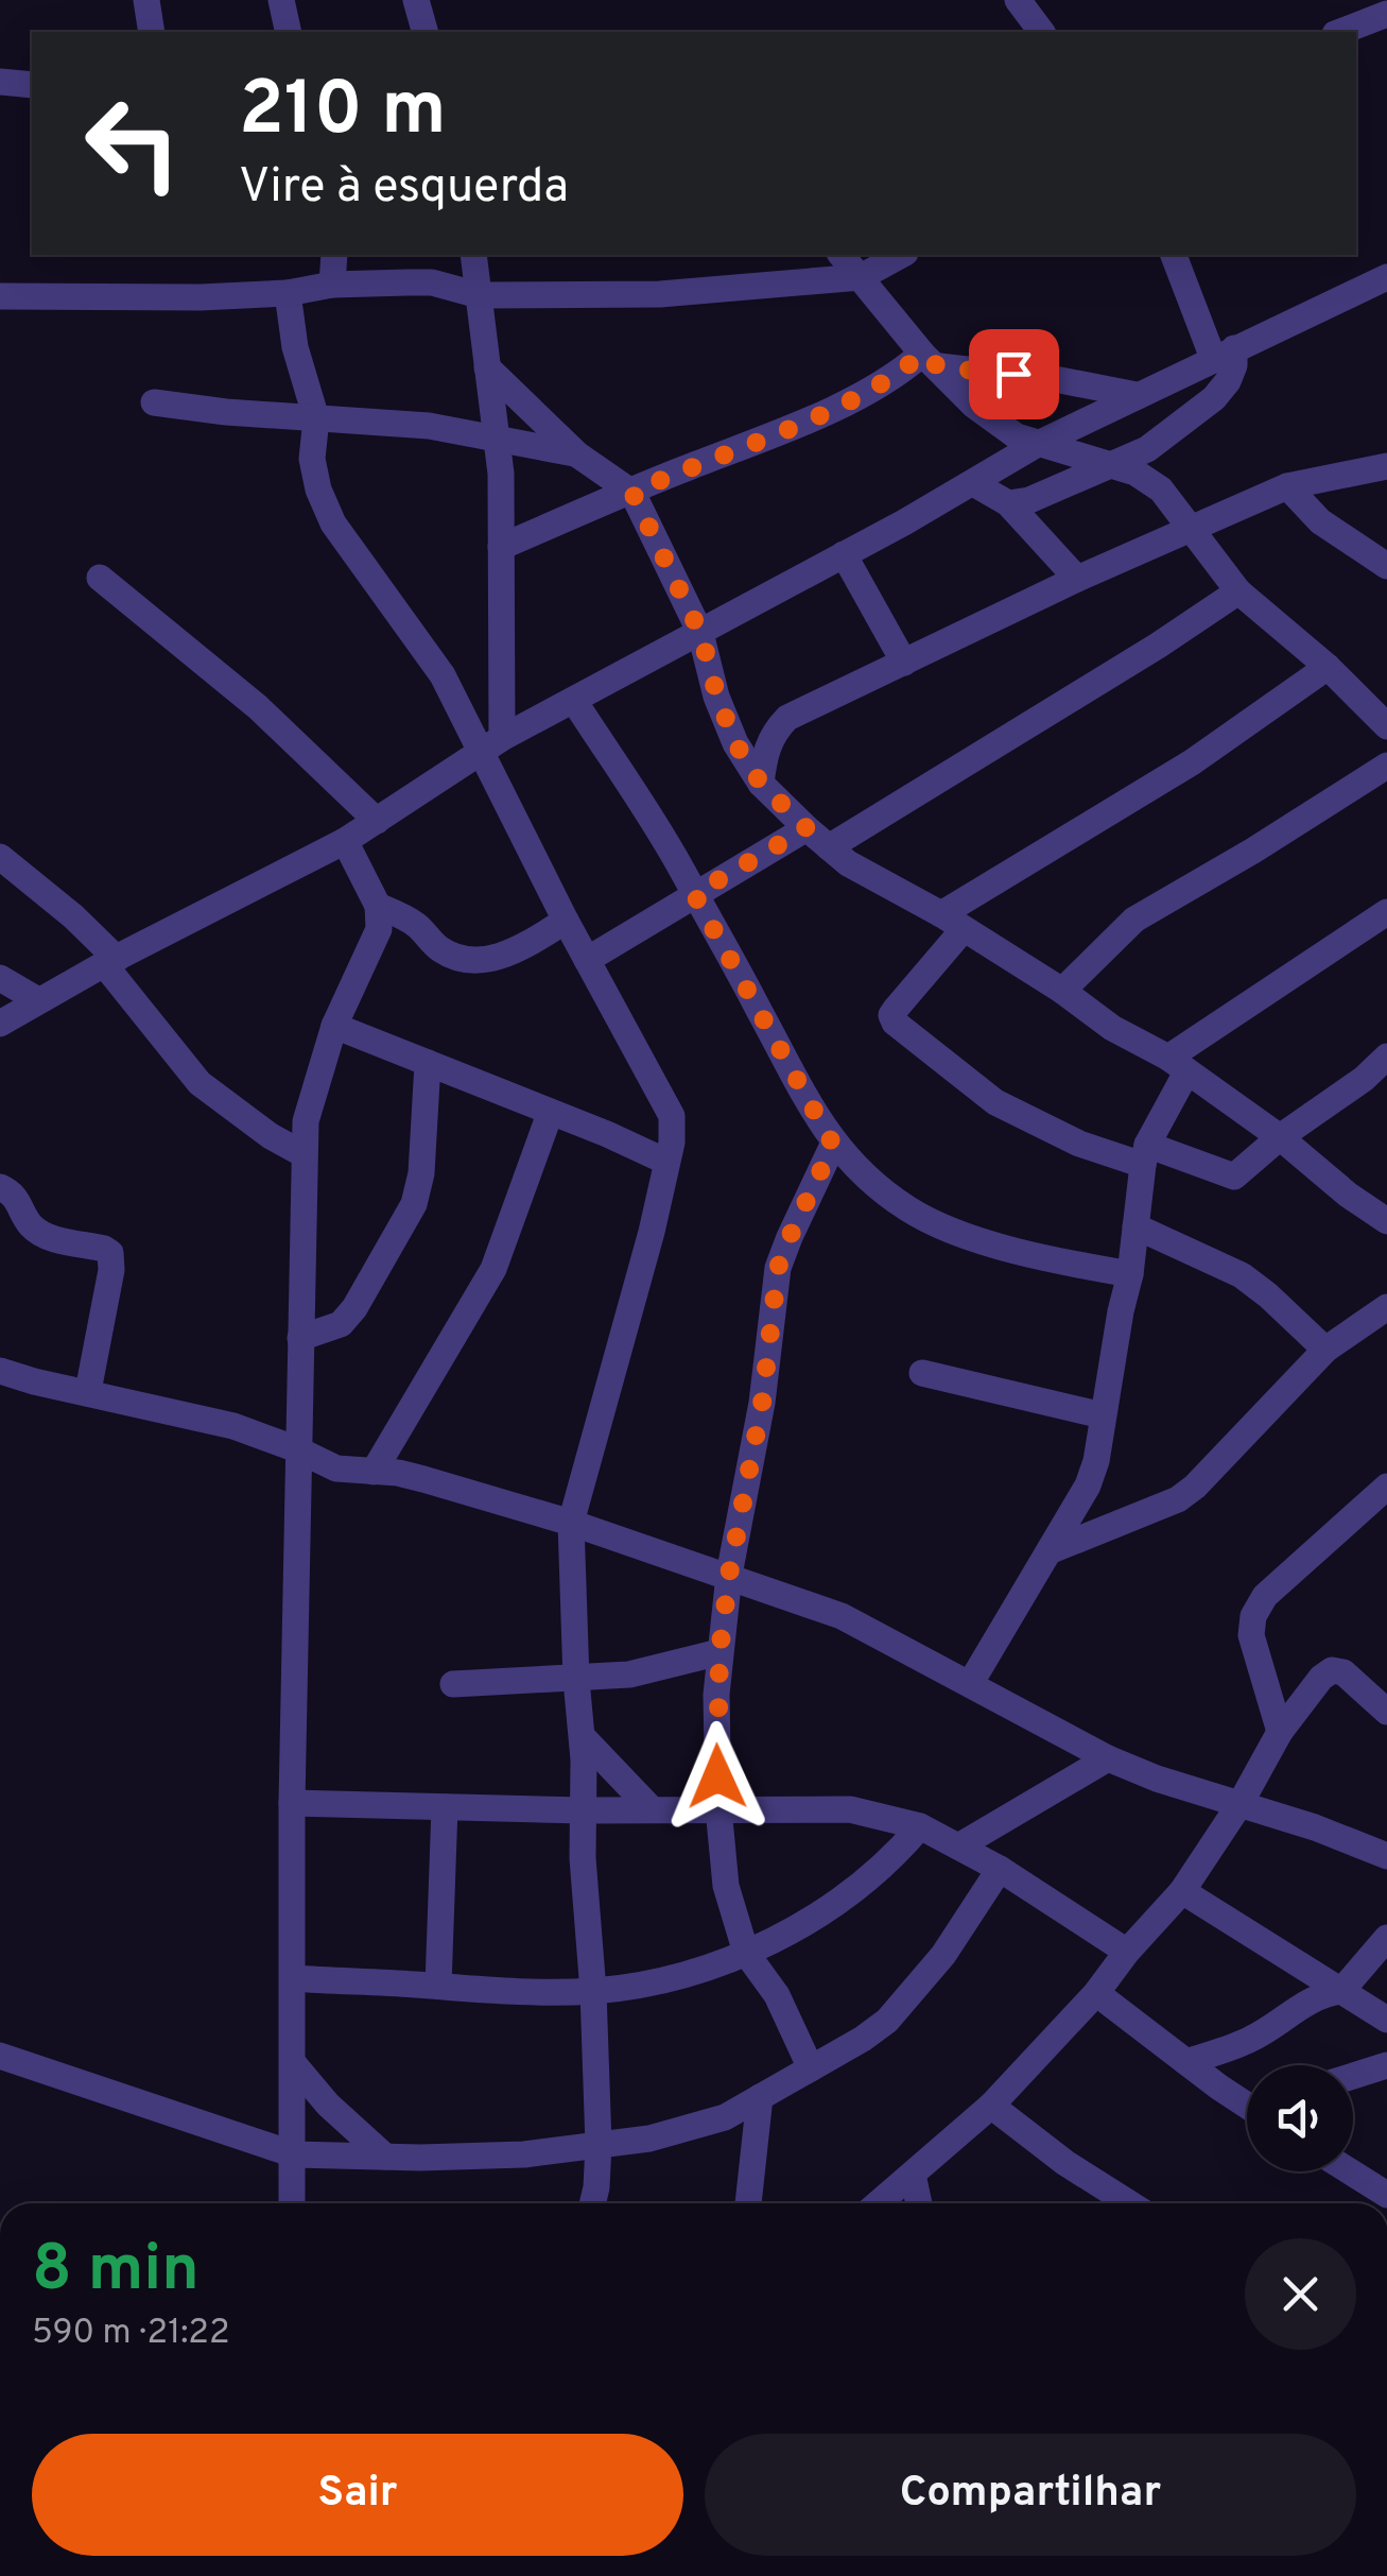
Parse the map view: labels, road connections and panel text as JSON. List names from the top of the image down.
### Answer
{
  "page": {
    "turn": ["210 m", "Vire à esquerda"],
    "heading": ["8 min", "590 m · 21:22"],
    "buttons": ["Sair", "Compartilhar"]
  }
}
